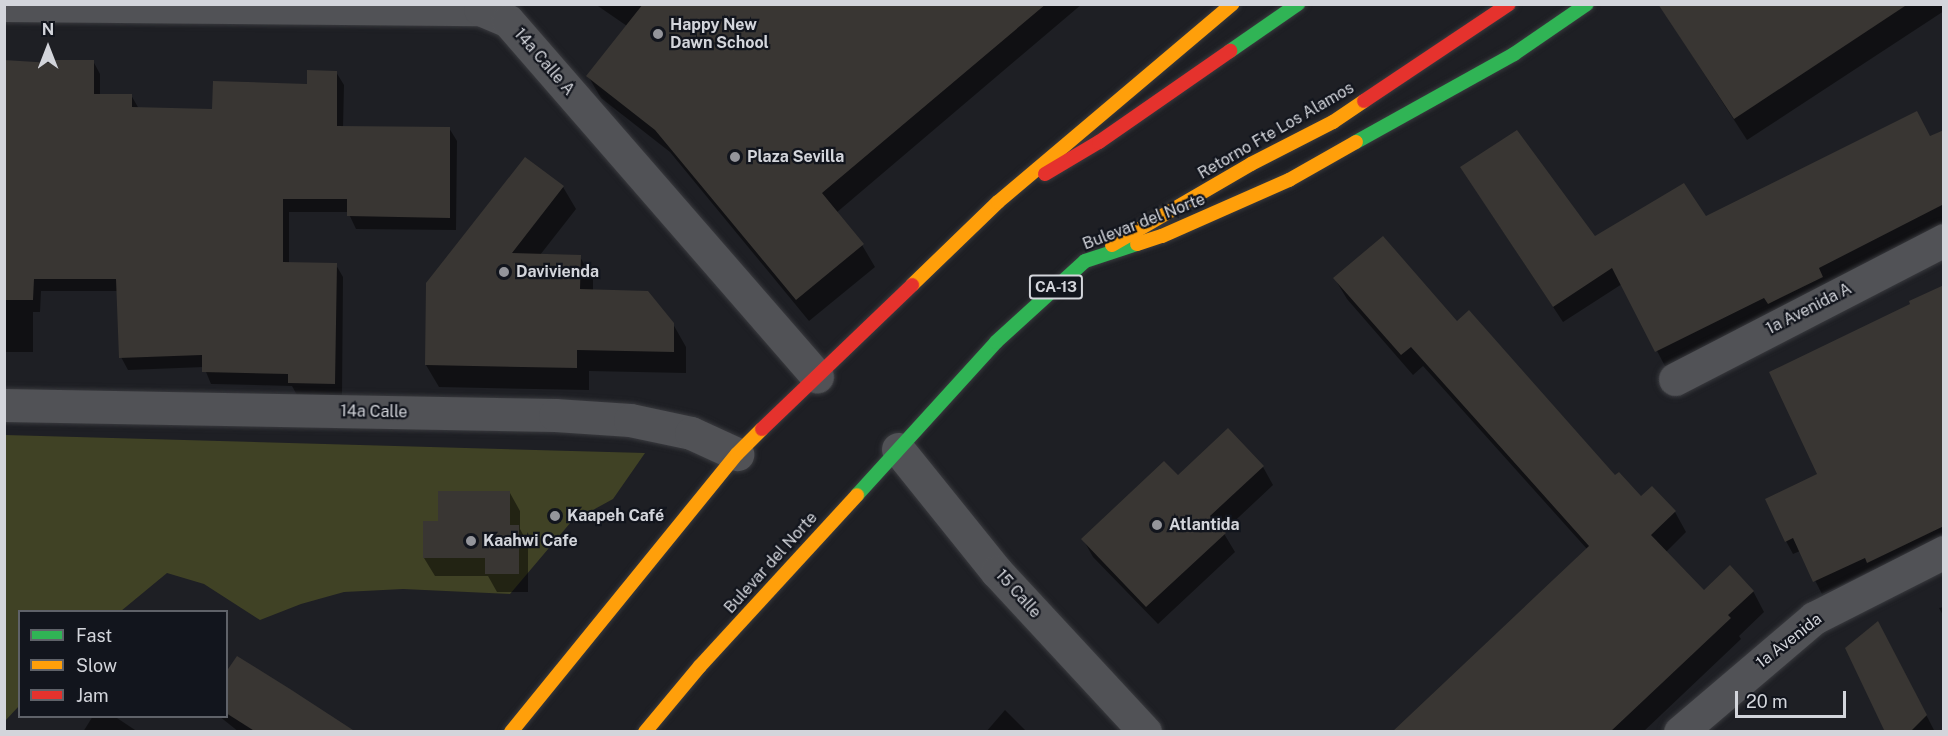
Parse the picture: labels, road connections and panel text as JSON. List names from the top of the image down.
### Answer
{
  "streets": {
    "main road": ["Retorno Fte Los Alamos", "Bulevar del Norte", "CA-13"],
    "street": [
      "14a Calle A",
      "1a Avenida A",
      "14a Calle",
      "15 Calle",
      "1a Avenida"
    ]
  },
  "crossings": [
    ["Retorno Fte Los Alamos", "Bulevar del Norte"],
    ["Bulevar del Norte", "15 Calle"]
  ],
  "places": [
    "Happy New Dawn School",
    "Plaza Sevilla",
    "Davivienda",
    "Kaapeh Café",
    "Atlantida",
    "Kaahwi Cafe"
  ],
  "legend": ["Fast", "Slow", "Jam"],
  "scale_bar": "20 m",
  "north": "top"
}
